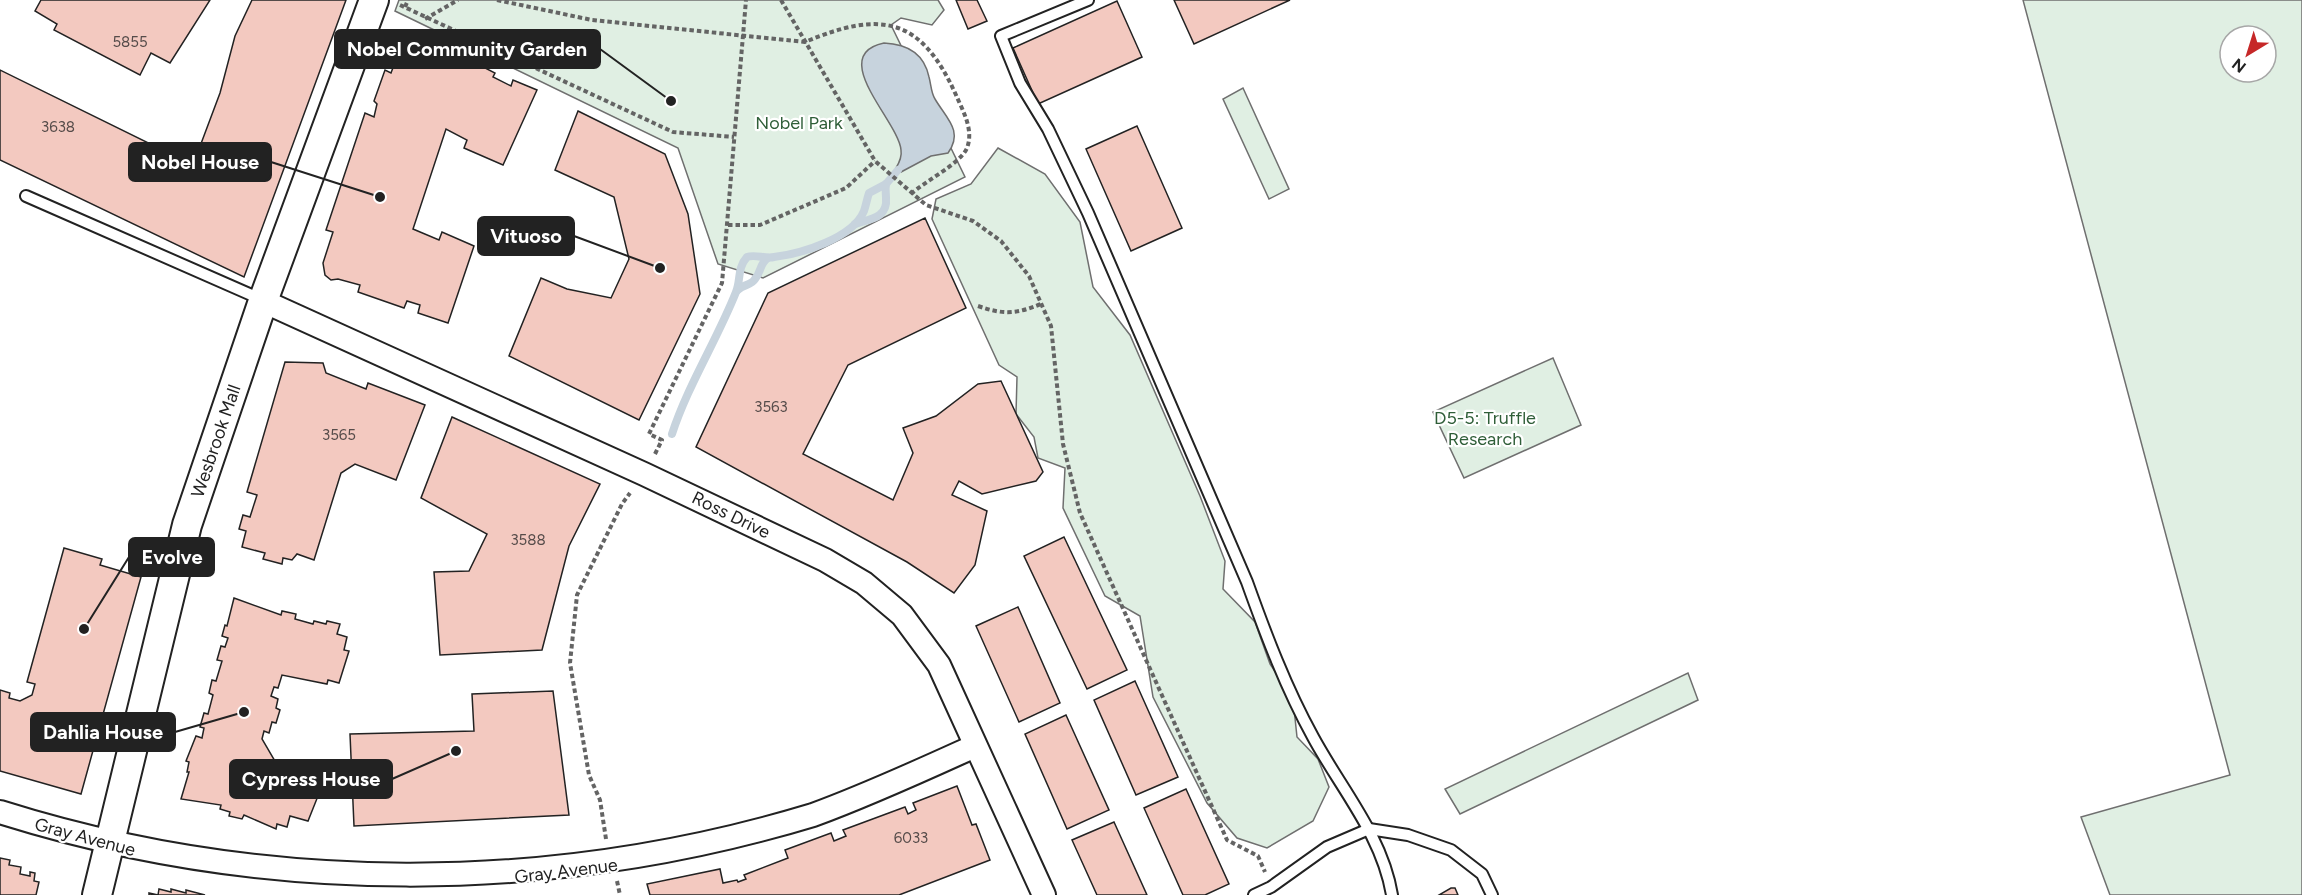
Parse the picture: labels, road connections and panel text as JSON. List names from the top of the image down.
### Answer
{
  "streets": {
    "street": ["Wesbrook Mall", "Ross Drive", "Gray Avenue"]
  },
  "crossings": [
    ["Wesbrook Mall", "Ross Drive"],
    ["Wesbrook Mall", "Gray Avenue"],
    ["Ross Drive", "Gray Avenue"]
  ],
  "parks": ["Nobel Park", "D5-5: Truffle Research"],
  "places": [
    "Nobel Community Garden",
    "Nobel House",
    "Vituoso",
    "Evolve",
    "Dahlia House",
    "Cypress House"
  ],
  "house_numbers": [
    "5855",
    "3638",
    "3563",
    "3565",
    "3588",
    "6033"
  ],
  "north": "bottom left"
}
